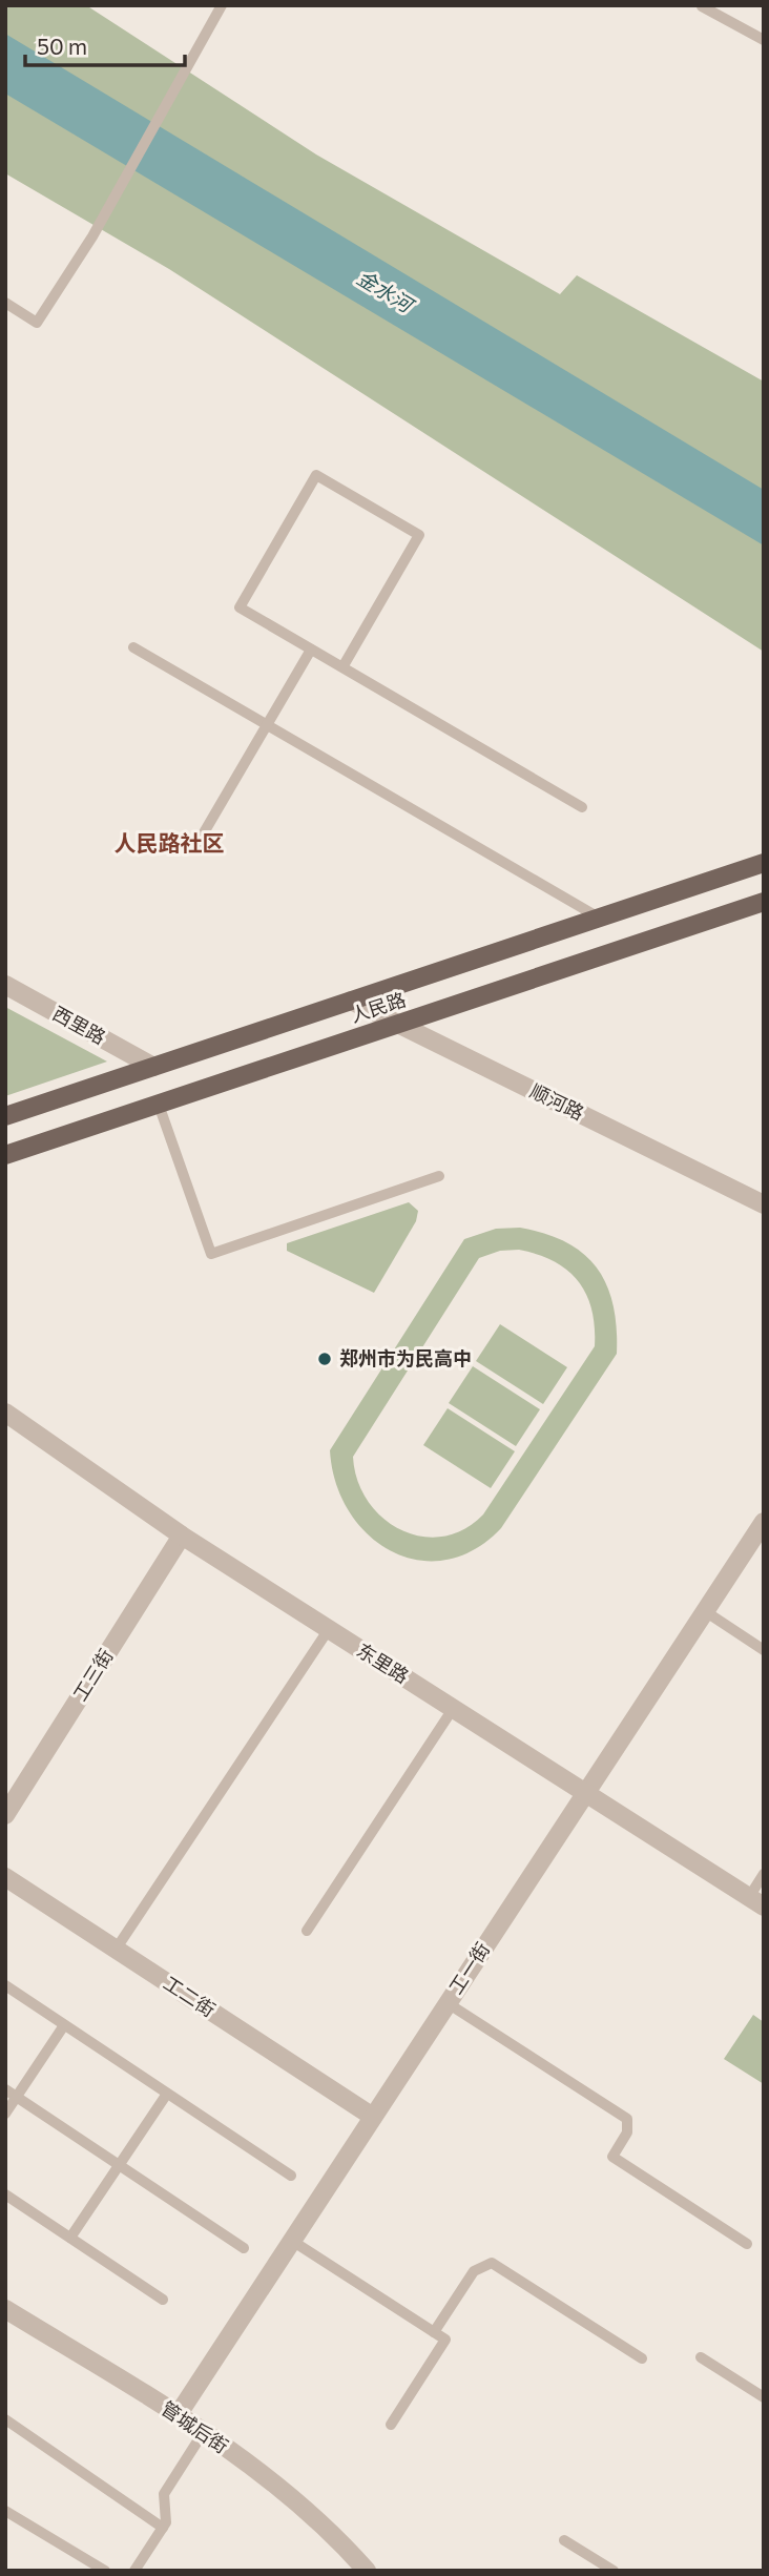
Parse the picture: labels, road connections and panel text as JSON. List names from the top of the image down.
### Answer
{
  "streets": {
    "main road": ["人民路"],
    "street": [
      "西里路",
      "顺河路",
      "东里路",
      "工三街",
      "工一街",
      "工二街",
      "管城后街"
    ]
  },
  "crossings": [
    ["人民路", "西里路"],
    ["人民路", "顺河路"],
    ["东里路", "工三街"],
    ["东里路", "工一街"],
    ["工一街", "工二街"],
    ["工一街", "管城后街"]
  ],
  "districts": ["人民路社区"],
  "water": ["金水河"],
  "places": ["郑州市为民高中"],
  "scale_bar": "50 m"
}
